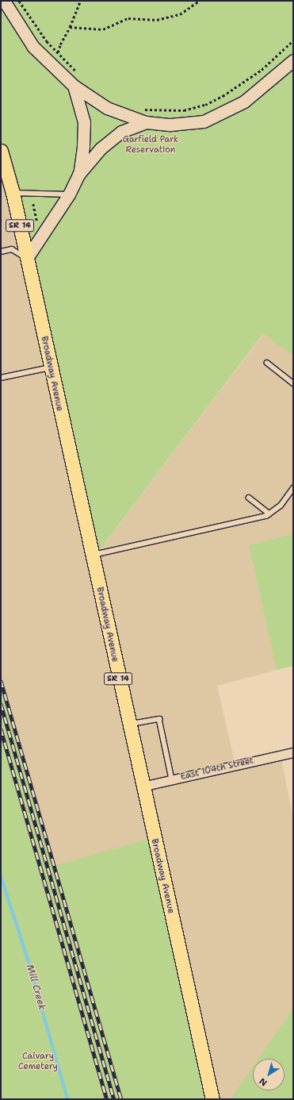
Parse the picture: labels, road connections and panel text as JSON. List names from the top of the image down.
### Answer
{
  "streets": {
    "main road": ["SR 14", "Broadway Avenue"],
    "street": ["East 104th Street"]
  },
  "crossings": [
    ["Broadway Avenue", "East 104th Street"]
  ],
  "water": ["Mill Creek"],
  "parks": ["Garfield Park Reservation", "Calvary Cemetery"],
  "north": "bottom left"
}
